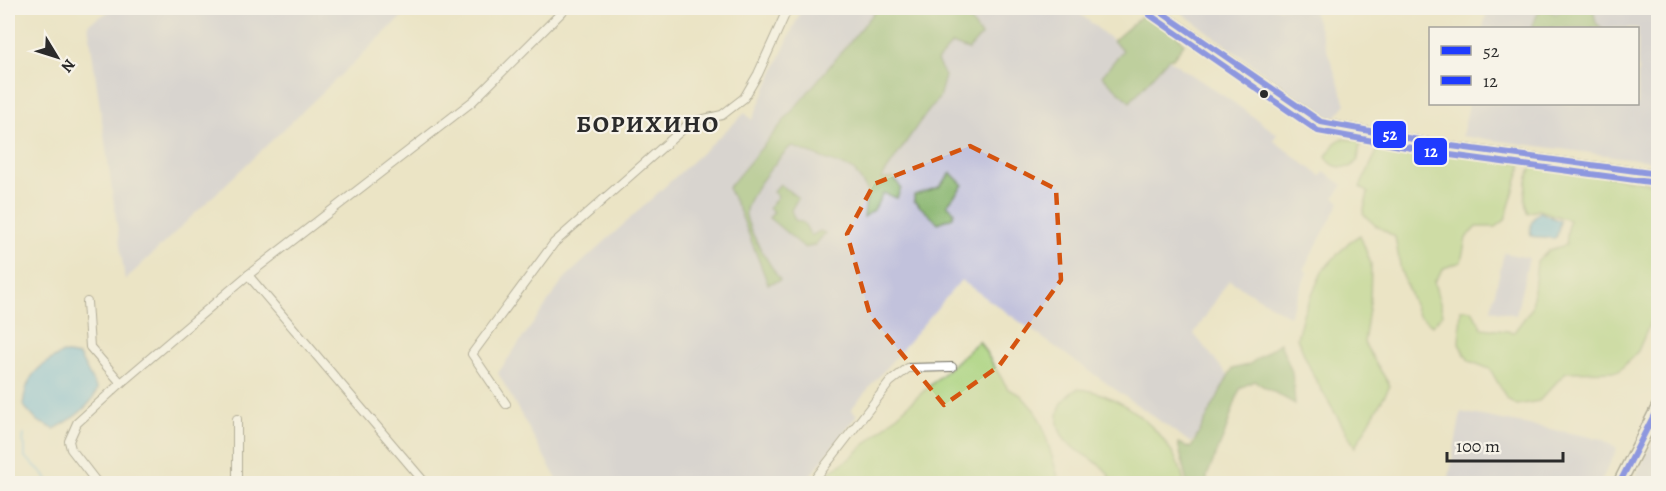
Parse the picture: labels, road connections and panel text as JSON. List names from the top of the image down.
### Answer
{
  "districts": ["БОРИХИНО"],
  "lines": ["transit line 52", "transit line 12"],
  "legend": ["52", "12"],
  "scale_bar": "100 m",
  "north": "bottom right"
}
